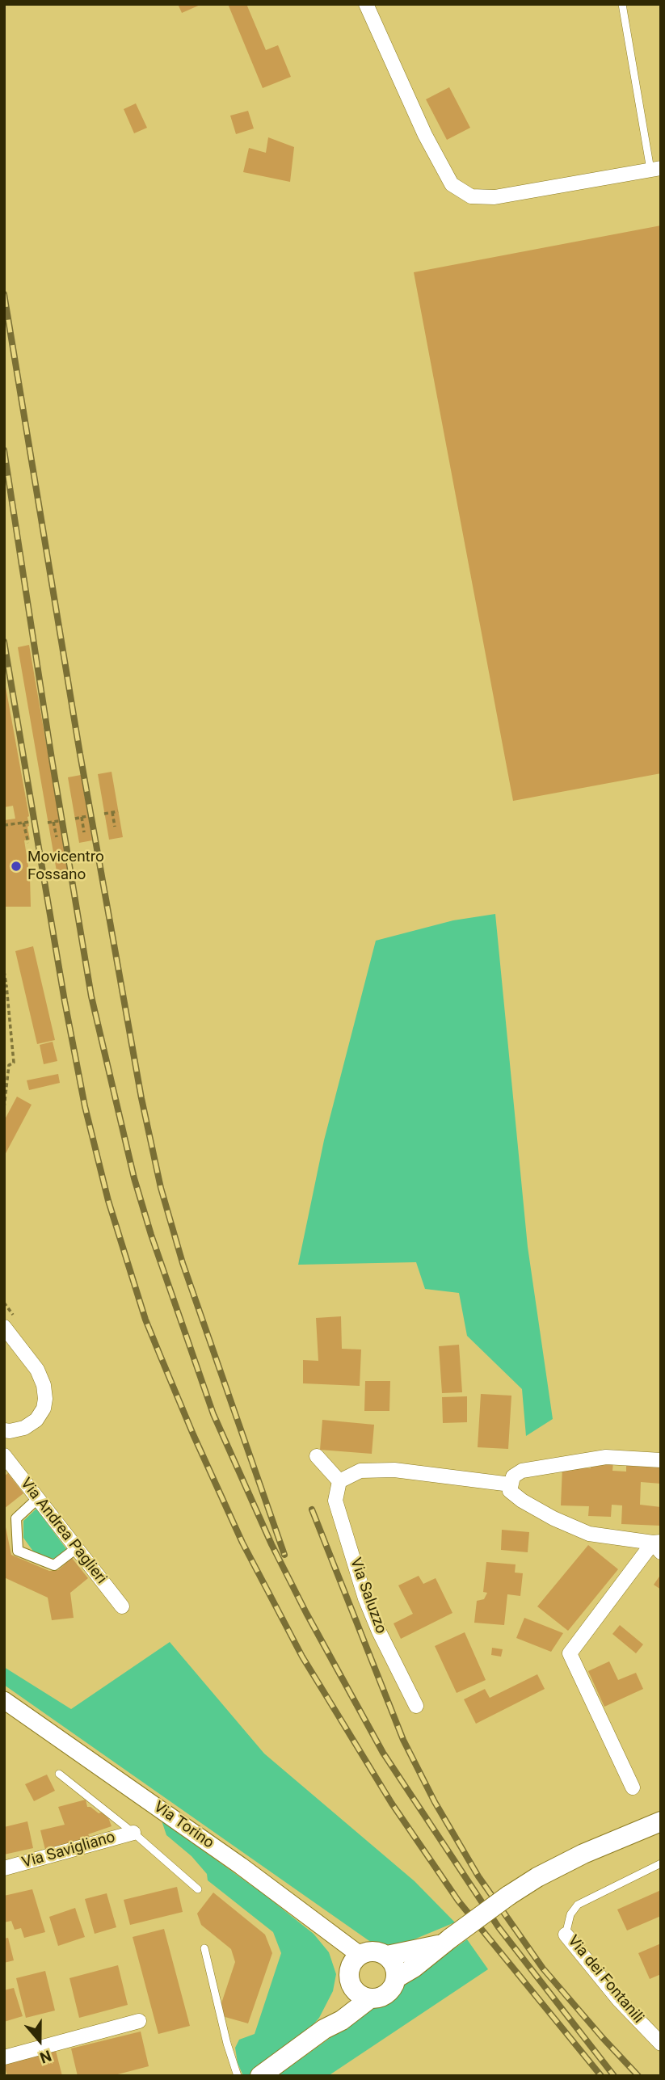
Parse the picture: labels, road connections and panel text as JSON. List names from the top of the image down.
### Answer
{
  "streets": {
    "street": [
      "Via Andrea Paglieri",
      "Via Saluzzo",
      "Via Torino",
      "Via Savigliano",
      "Via dei Fontanili"
    ]
  },
  "places": ["Movicentro Fossano"],
  "north": "bottom"
}
